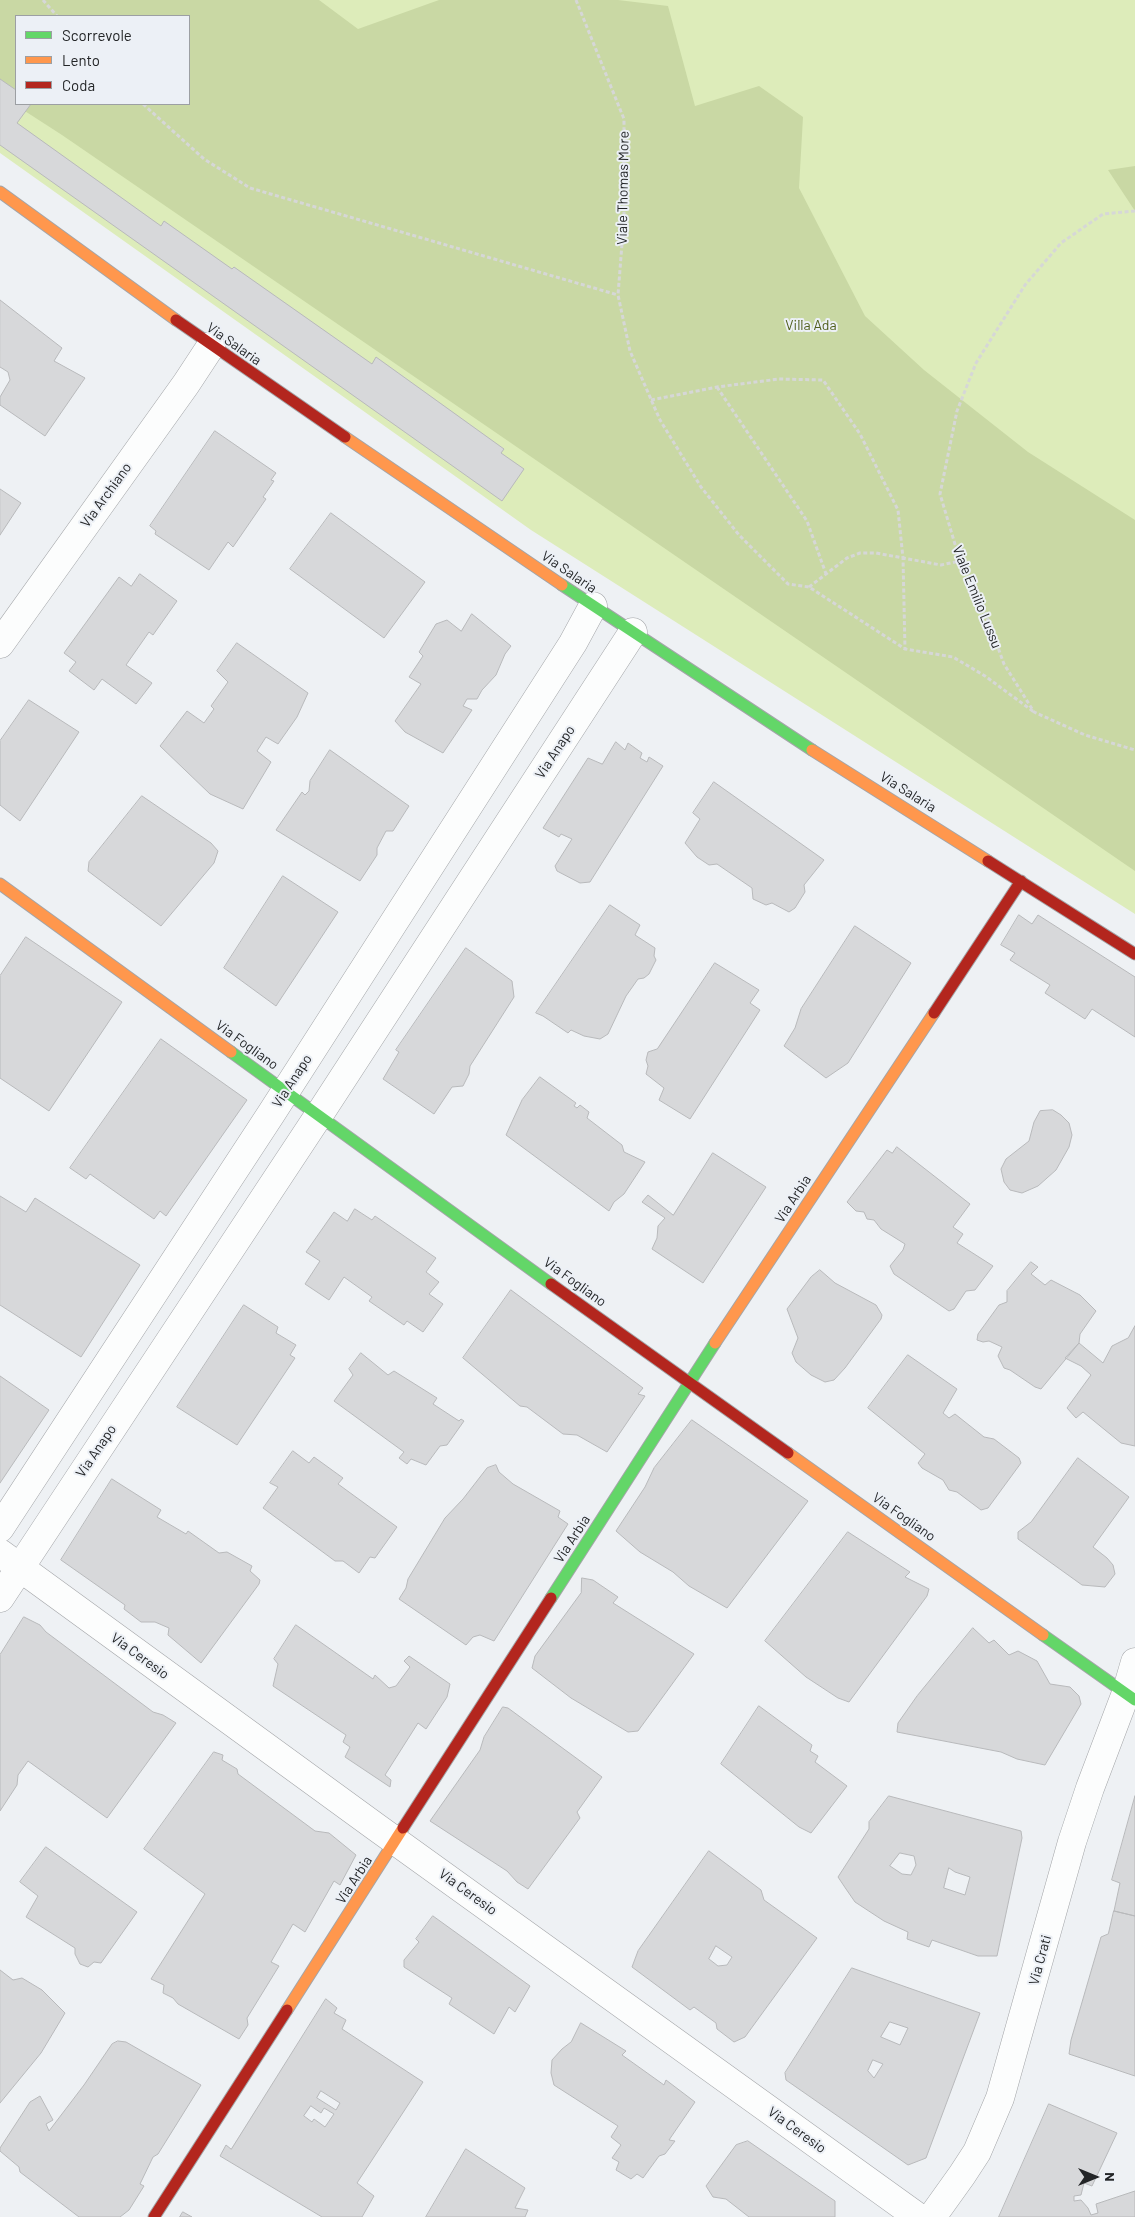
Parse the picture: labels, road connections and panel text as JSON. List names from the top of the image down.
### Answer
{
  "streets": {
    "street": [
      "Via Salaria",
      "Via Archiano",
      "Via Anapo",
      "Via Fogliano",
      "Via Arbia",
      "Via Ceresio",
      "Via Crati"
    ],
    "path": ["Viale Thomas More", "Viale Emilio Lussu"]
  },
  "crossings": [
    ["Via Salaria", "Via Archiano"],
    ["Via Salaria", "Via Anapo"],
    ["Via Salaria", "Via Arbia"],
    ["Via Anapo", "Via Fogliano"],
    ["Via Anapo", "Via Ceresio"],
    ["Via Fogliano", "Via Arbia"],
    ["Via Fogliano", "Via Crati"],
    ["Via Arbia", "Via Ceresio"]
  ],
  "parks": ["Villa Ada"],
  "legend": ["Scorrevole", "Lento", "Coda"],
  "north": "right"
}
